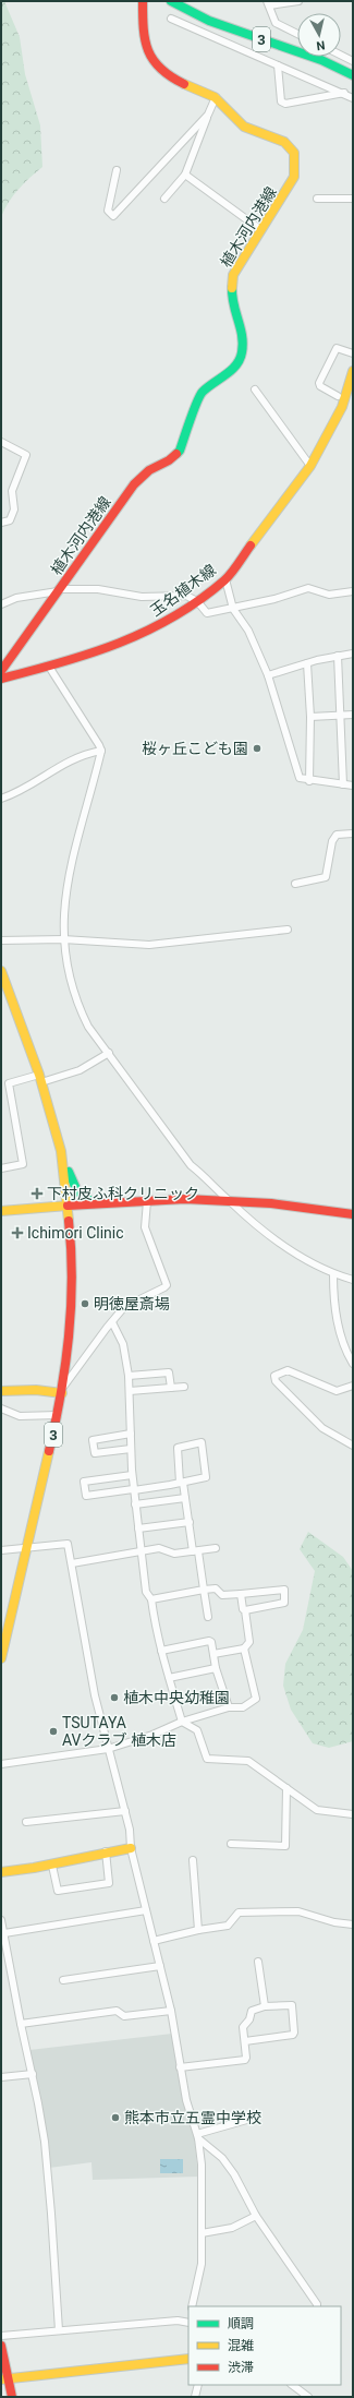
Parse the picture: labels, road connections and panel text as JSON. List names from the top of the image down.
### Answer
{
  "streets": {
    "main road": ["3", "植木河内港線", "玉名植木線"]
  },
  "places": {
    "other": [
      "桜ヶ丘こども園",
      "明徳屋斎場",
      "植木中央幼稚園",
      "TSUTAYA AVクラブ 植木店",
      "熊本市立五霊中学校"
    ],
    "health": ["下村皮ふ科クリニック", "Ichimori Clinic"]
  },
  "legend": ["順調", "混雑", "渋滞"],
  "north": "bottom"
}
